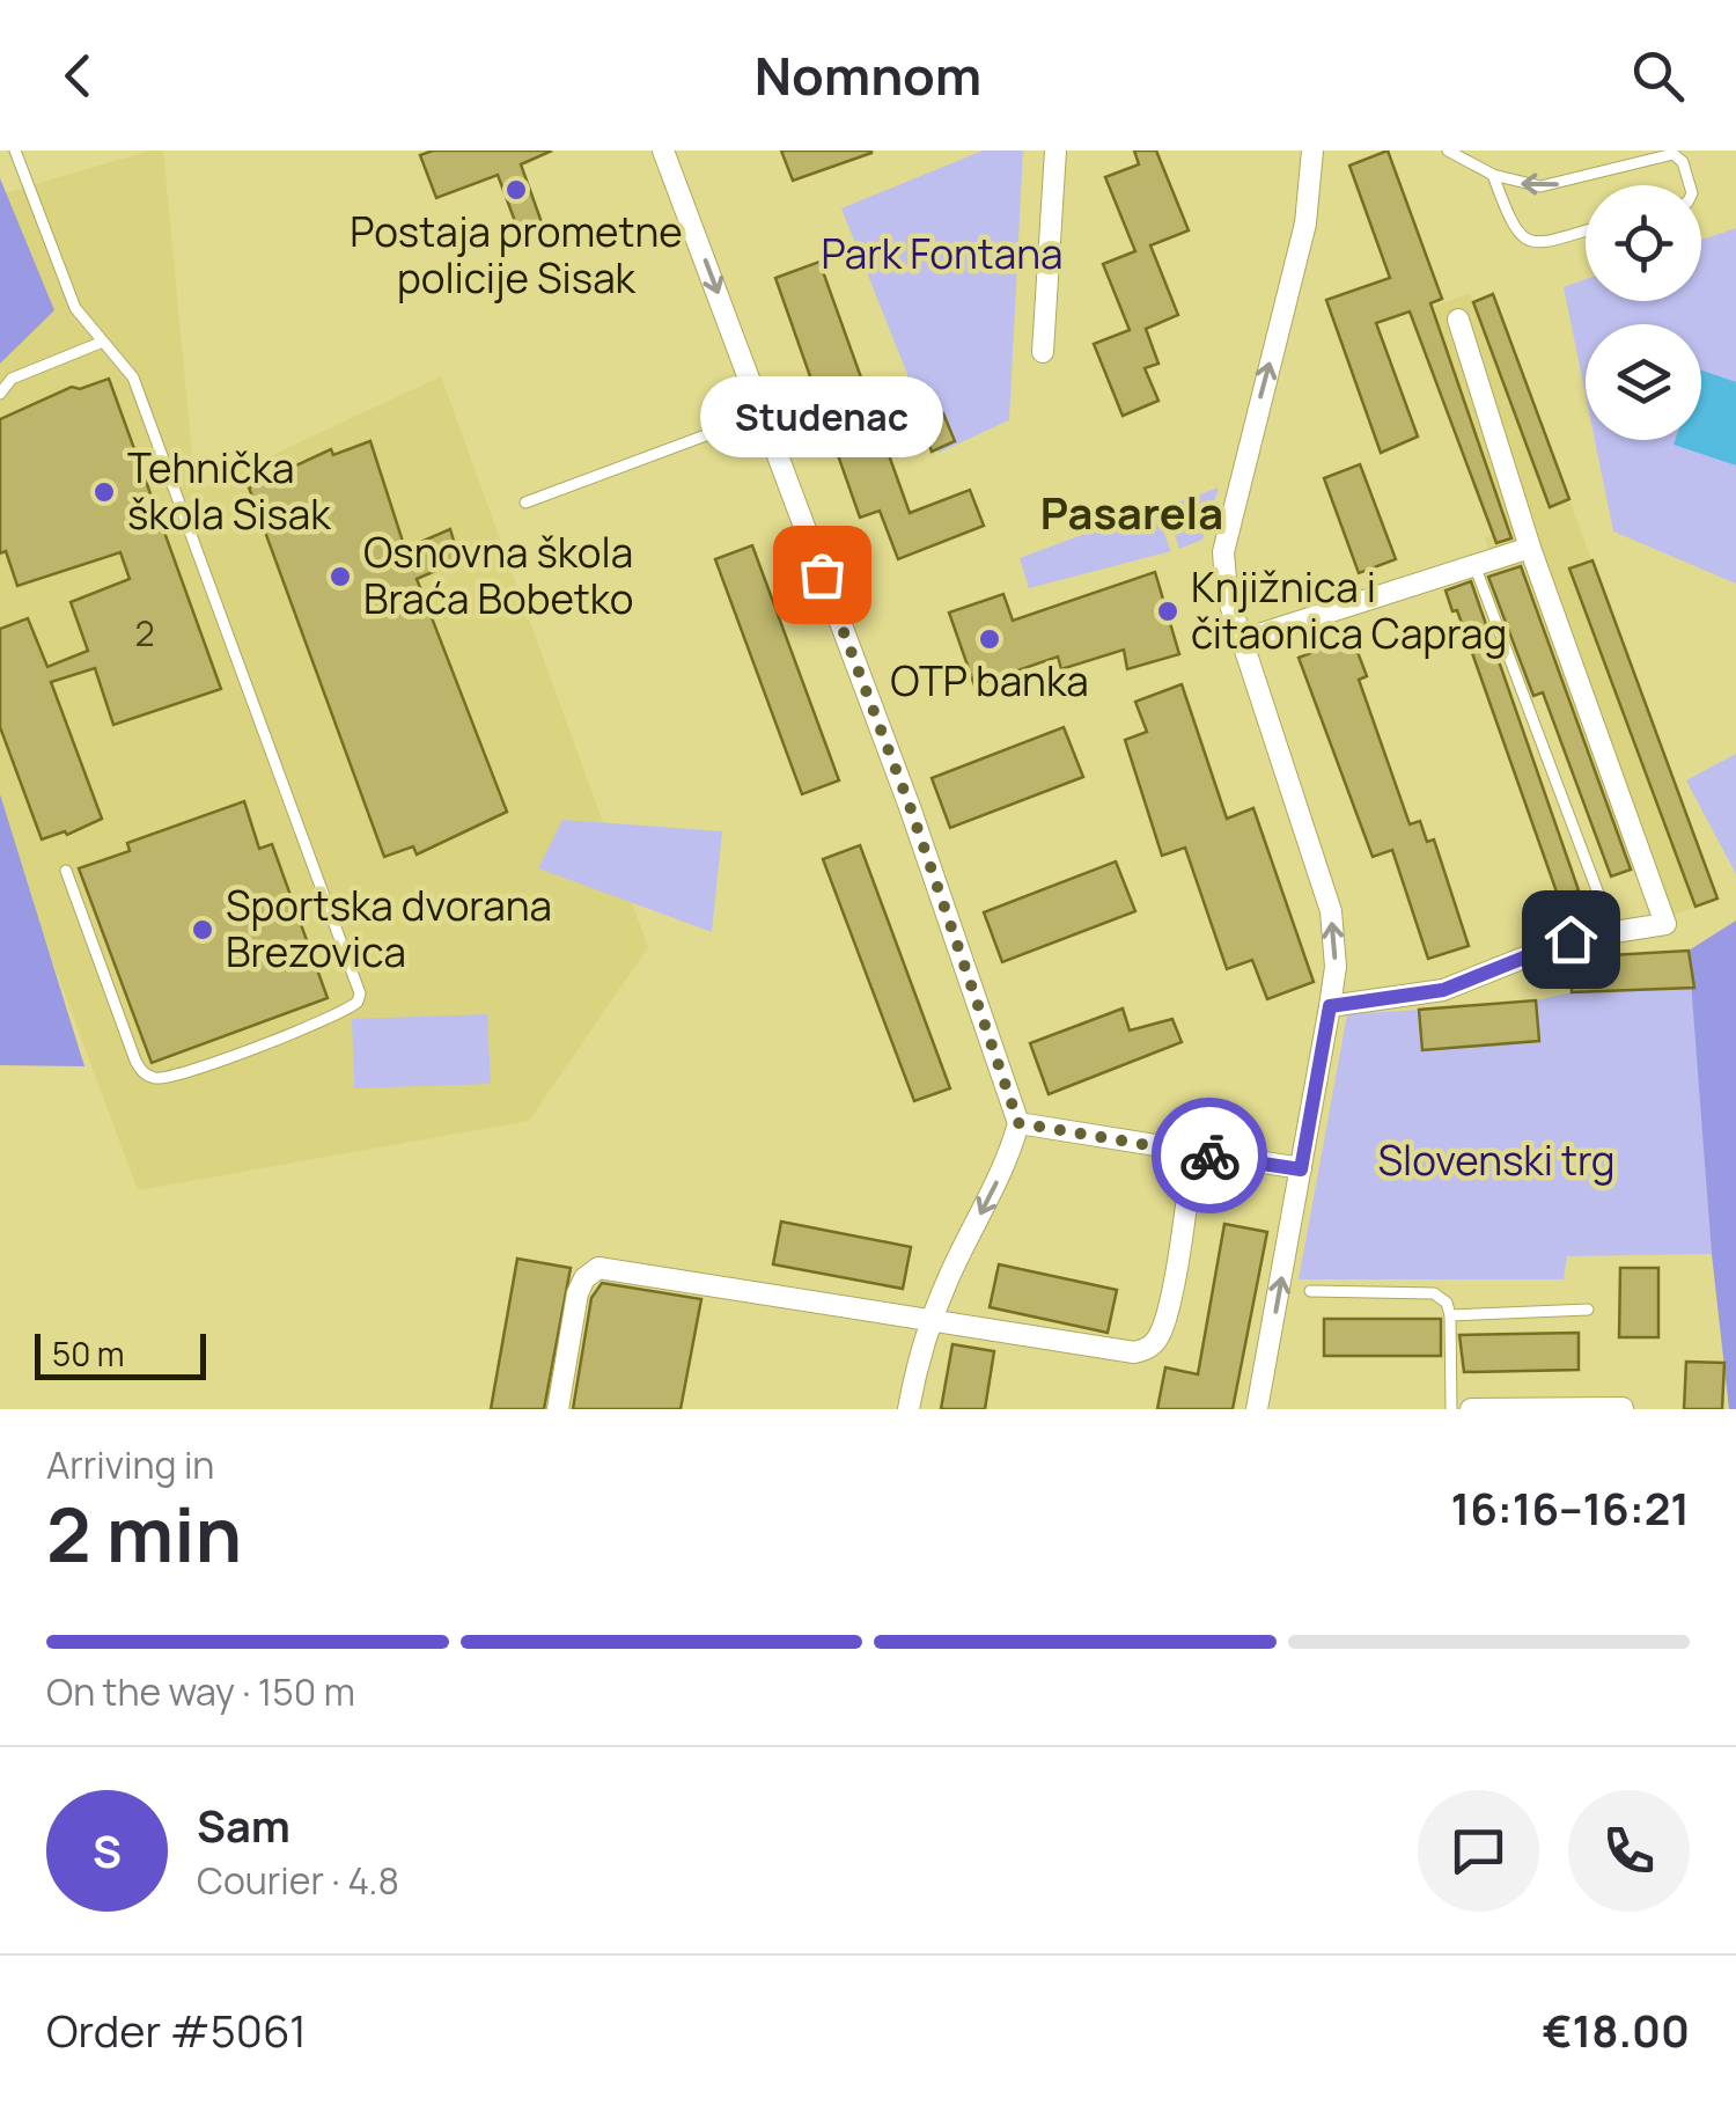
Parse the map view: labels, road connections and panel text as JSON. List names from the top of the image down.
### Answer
{
  "districts": ["Pasarela"],
  "parks": ["Park Fontana", "Slovenski trg"],
  "places": [
    "Postaja prometne policije Sisak",
    "Tehnička škola Sisak",
    "Studenac",
    "Osnovna škola Braća Bobetko",
    "Knjižnica i čitaonica Caprag",
    "OTP banka",
    "Sportska dvorana Brezovica"
  ],
  "house_numbers": ["2"],
  "scale_bar": "50 m",
  "page": {
    "header": "Nomnom",
    "bubble": "Studenac",
    "scale": "50 m",
    "heading": ["2 min", "Arriving in", "16:16–16:21"],
    "panel": [
      "Sam",
      "Courier · 4.8",
      "Order #5061",
      "€18.00"
    ],
    "bar": "On the way · 150 m",
    "round": "S"
  }
}
